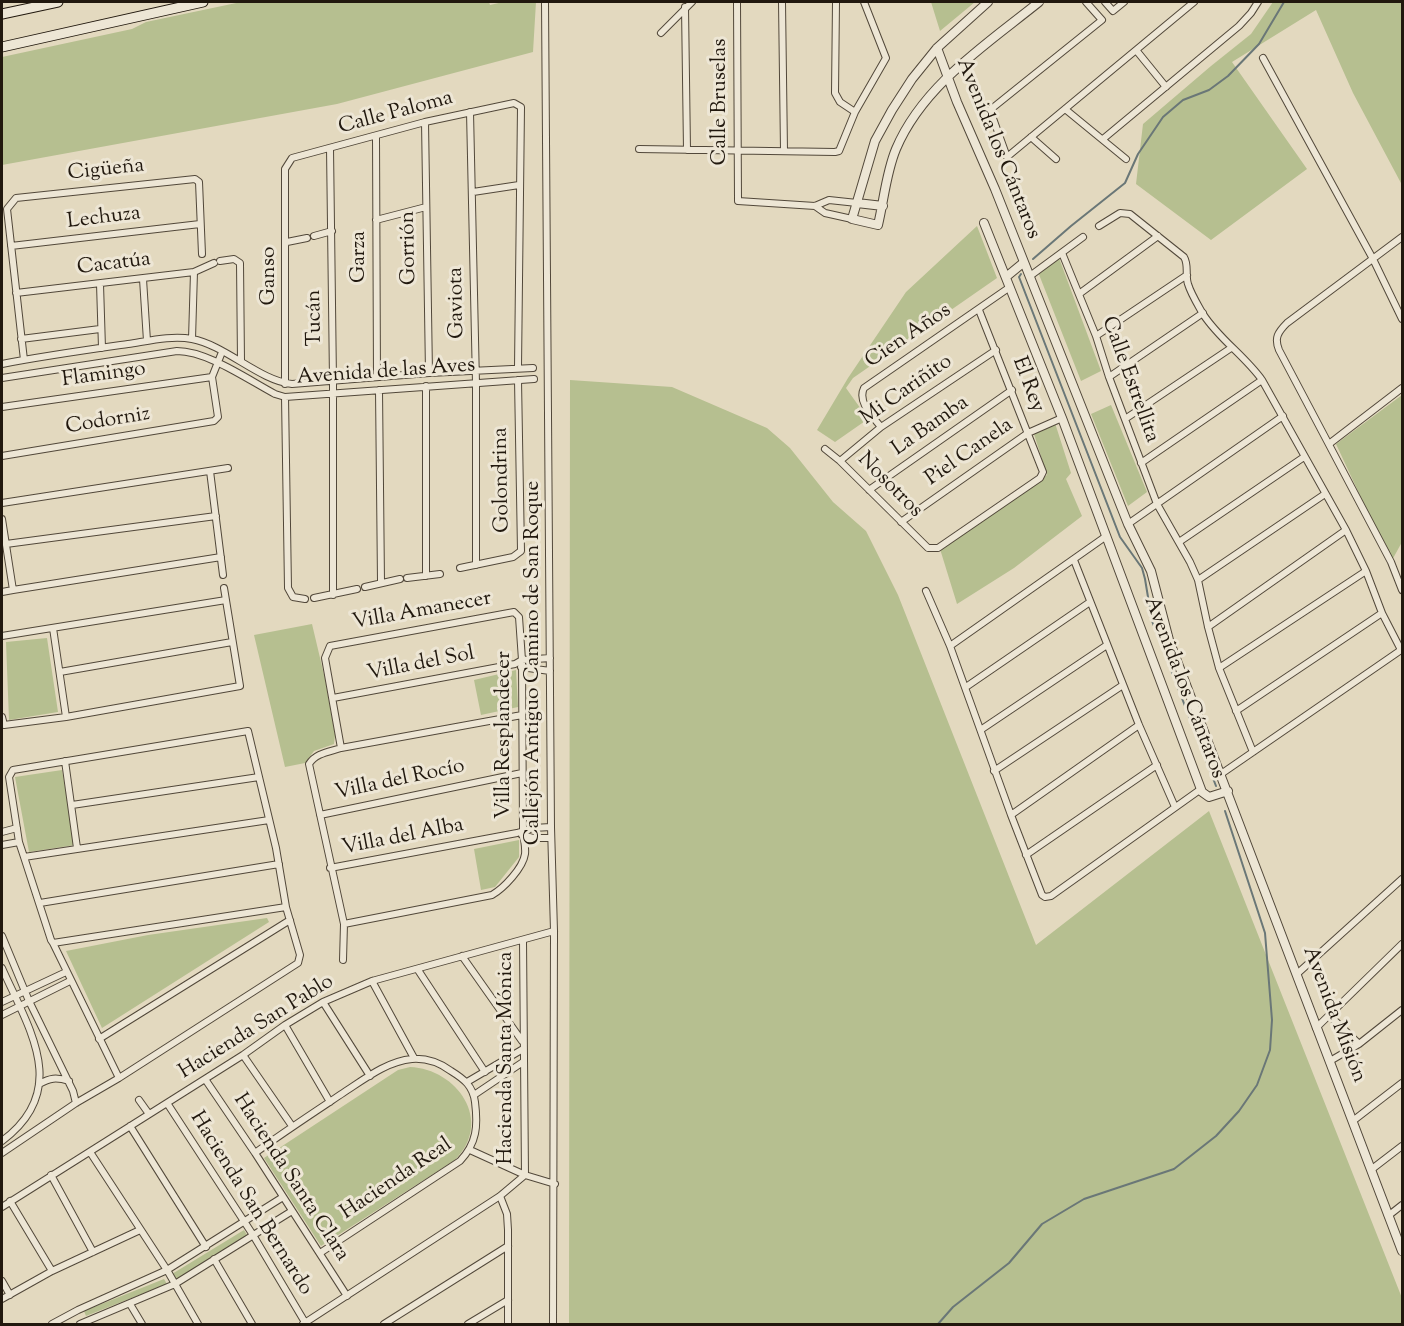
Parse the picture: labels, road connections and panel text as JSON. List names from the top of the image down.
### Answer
{
  "streets": {
    "street": [
      "Calle Bruselas",
      "Calle Paloma",
      "Avenida los Cántaros",
      "Cigüeña",
      "Lechuza",
      "Gorrión",
      "Garza",
      "Cacatúa",
      "Ganso",
      "Gaviota",
      "Tucán",
      "Cien Años",
      "Avenida de las Aves",
      "Flamingo",
      "Calle Estrellita",
      "El Rey",
      "Mi Cariñito",
      "Codorniz",
      "La Bamba",
      "Piel Canela",
      "Golondrina",
      "Nosotros",
      "Villa Amanecer",
      "Callejón Antiguo Camino de San Roque",
      "Villa del Sol",
      "Villa Resplandecer",
      "Villa del Rocío",
      "Villa del Alba",
      "Avenida Misión",
      "Hacienda San Pablo",
      "Hacienda Santa Mónica",
      "Hacienda Santa Clara",
      "Hacienda Real",
      "Hacienda San Bernardo"
    ]
  },
  "crossings": [
    ["Calle Paloma", "Gorrión"],
    ["Calle Paloma", "Garza"],
    ["Calle Paloma", "Ganso"],
    ["Calle Paloma", "Gaviota"],
    ["Calle Paloma", "Tucán"],
    ["Avenida los Cántaros", "Cien Años"],
    ["Avenida los Cántaros", "Piel Canela"],
    ["Avenida los Cántaros", "Avenida Misión"],
    ["Cigüeña", "Lechuza"],
    ["Gorrión", "Avenida de las Aves"],
    ["Garza", "Avenida de las Aves"],
    ["Cacatúa", "Avenida de las Aves"],
    ["Ganso", "Avenida de las Aves"],
    ["Gaviota", "Avenida de las Aves"],
    ["Gaviota", "Golondrina"],
    ["Tucán", "Avenida de las Aves"],
    ["Cien Años", "El Rey"],
    ["Cien Años", "Mi Cariñito"],
    ["Avenida de las Aves", "Golondrina"],
    ["Flamingo", "Codorniz"],
    ["El Rey", "Mi Cariñito"],
    ["El Rey", "La Bamba"],
    ["El Rey", "Piel Canela"],
    ["El Rey", "Nosotros"],
    ["Mi Cariñito", "Nosotros"],
    ["La Bamba", "Nosotros"],
    ["Piel Canela", "Nosotros"],
    ["Villa Amanecer", "Villa del Sol"],
    ["Villa Amanecer", "Villa Resplandecer"],
    ["Callejón Antiguo Camino de San Roque", "Villa del Sol"],
    ["Callejón Antiguo Camino de San Roque", "Villa del Alba"],
    ["Callejón Antiguo Camino de San Roque", "Hacienda San Pablo"],
    ["Villa del Sol", "Villa Resplandecer"],
    ["Villa Resplandecer", "Villa del Rocío"],
    ["Villa Resplandecer", "Villa del Alba"],
    ["Hacienda San Pablo", "Hacienda Santa Mónica"],
    ["Hacienda San Pablo", "Hacienda Santa Clara"],
    ["Hacienda San Pablo", "Hacienda San Bernardo"],
    ["Hacienda Santa Clara", "Hacienda Real"]
  ]
}
